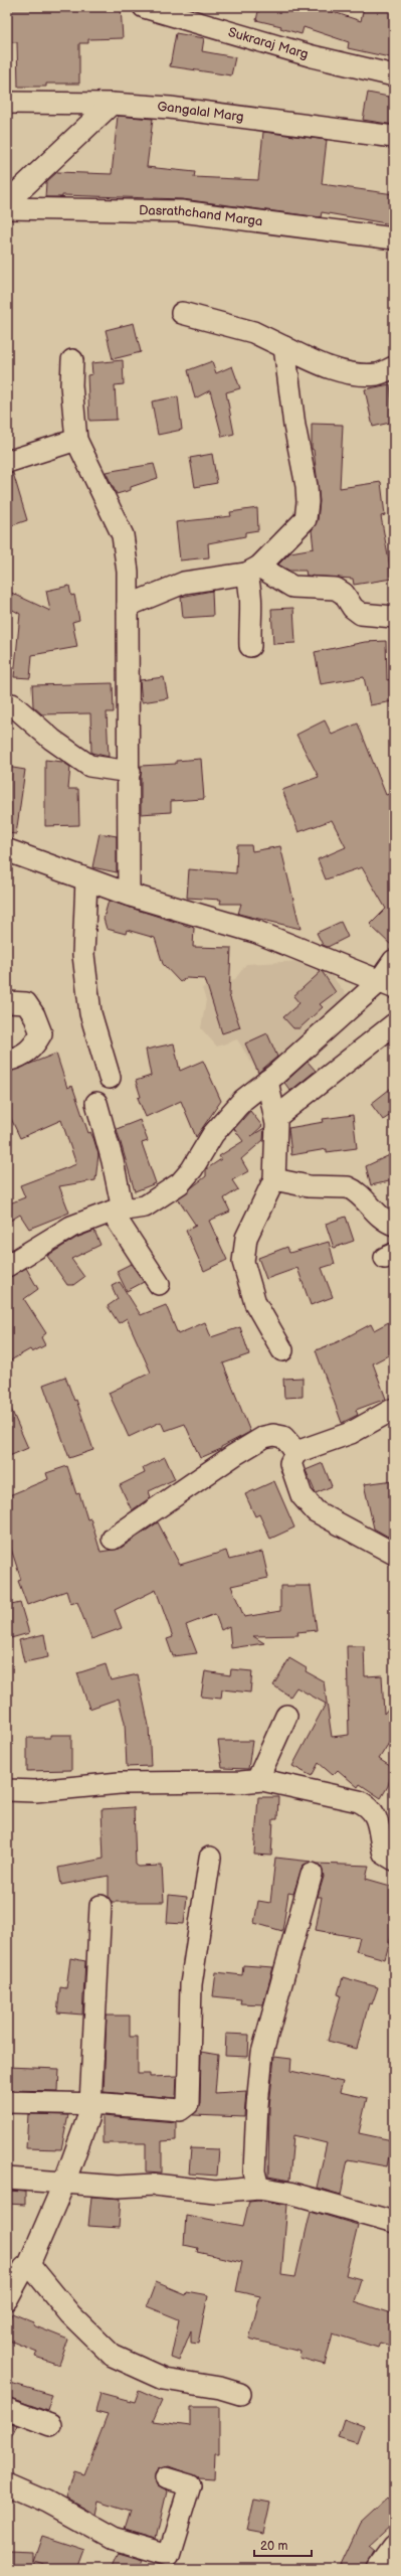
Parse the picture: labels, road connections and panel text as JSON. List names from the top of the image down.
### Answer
{
  "streets": {
    "street": ["Sukraraj Marg", "Gangalal Marg", "Dasrathchand Marga"]
  },
  "scale_bar": "20 m"
}
